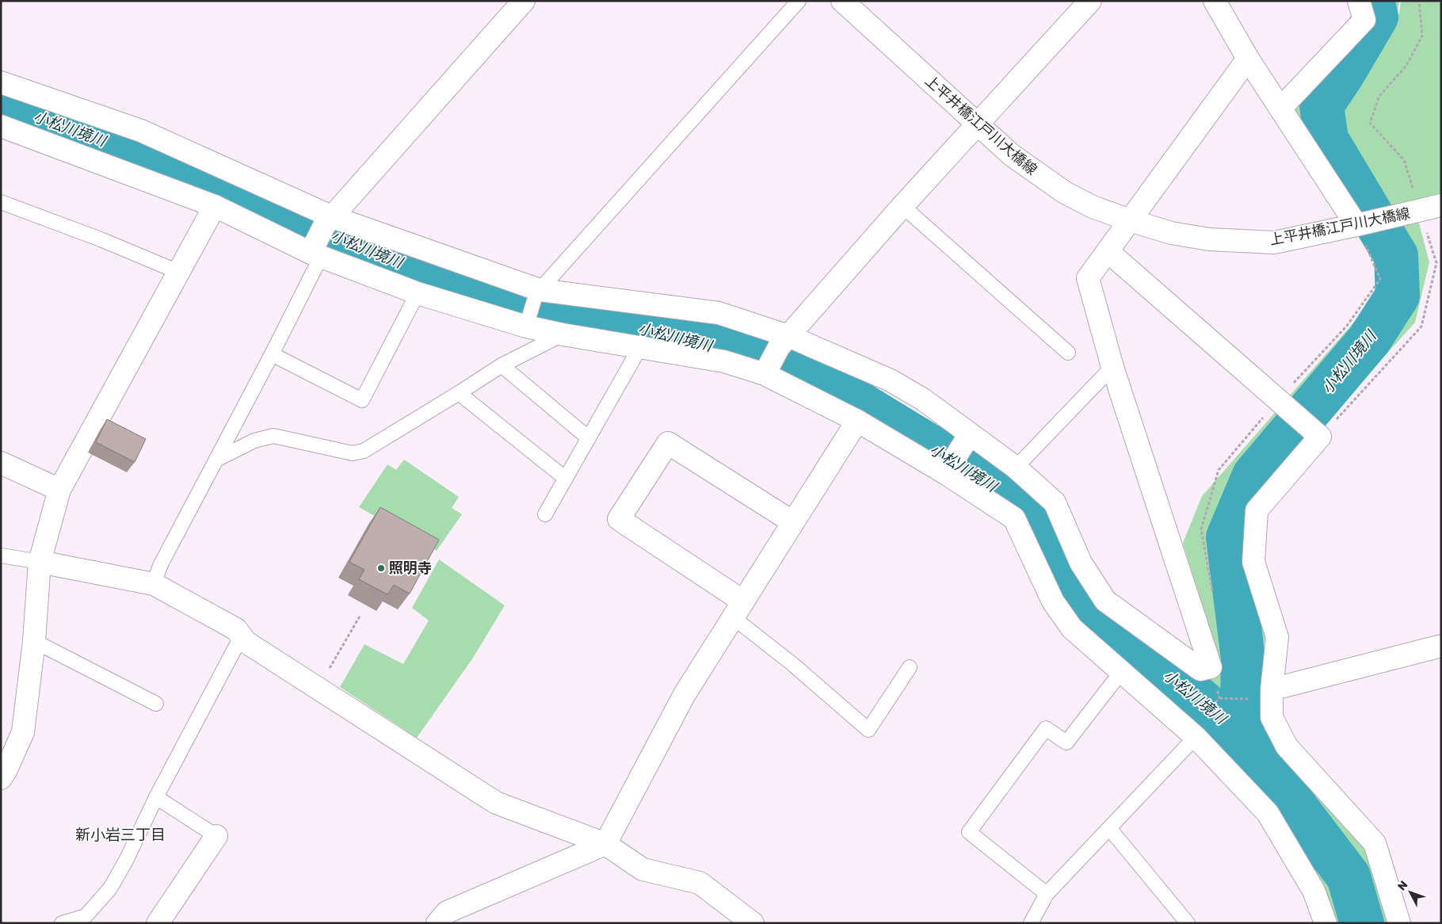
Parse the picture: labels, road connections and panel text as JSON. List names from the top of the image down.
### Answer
{
  "streets": {
    "street": ["上平井橋江戸川大橋線"]
  },
  "districts": ["新小岩三丁目"],
  "water": ["小松川境川"],
  "places": ["照明寺"],
  "north": "top left"
}
